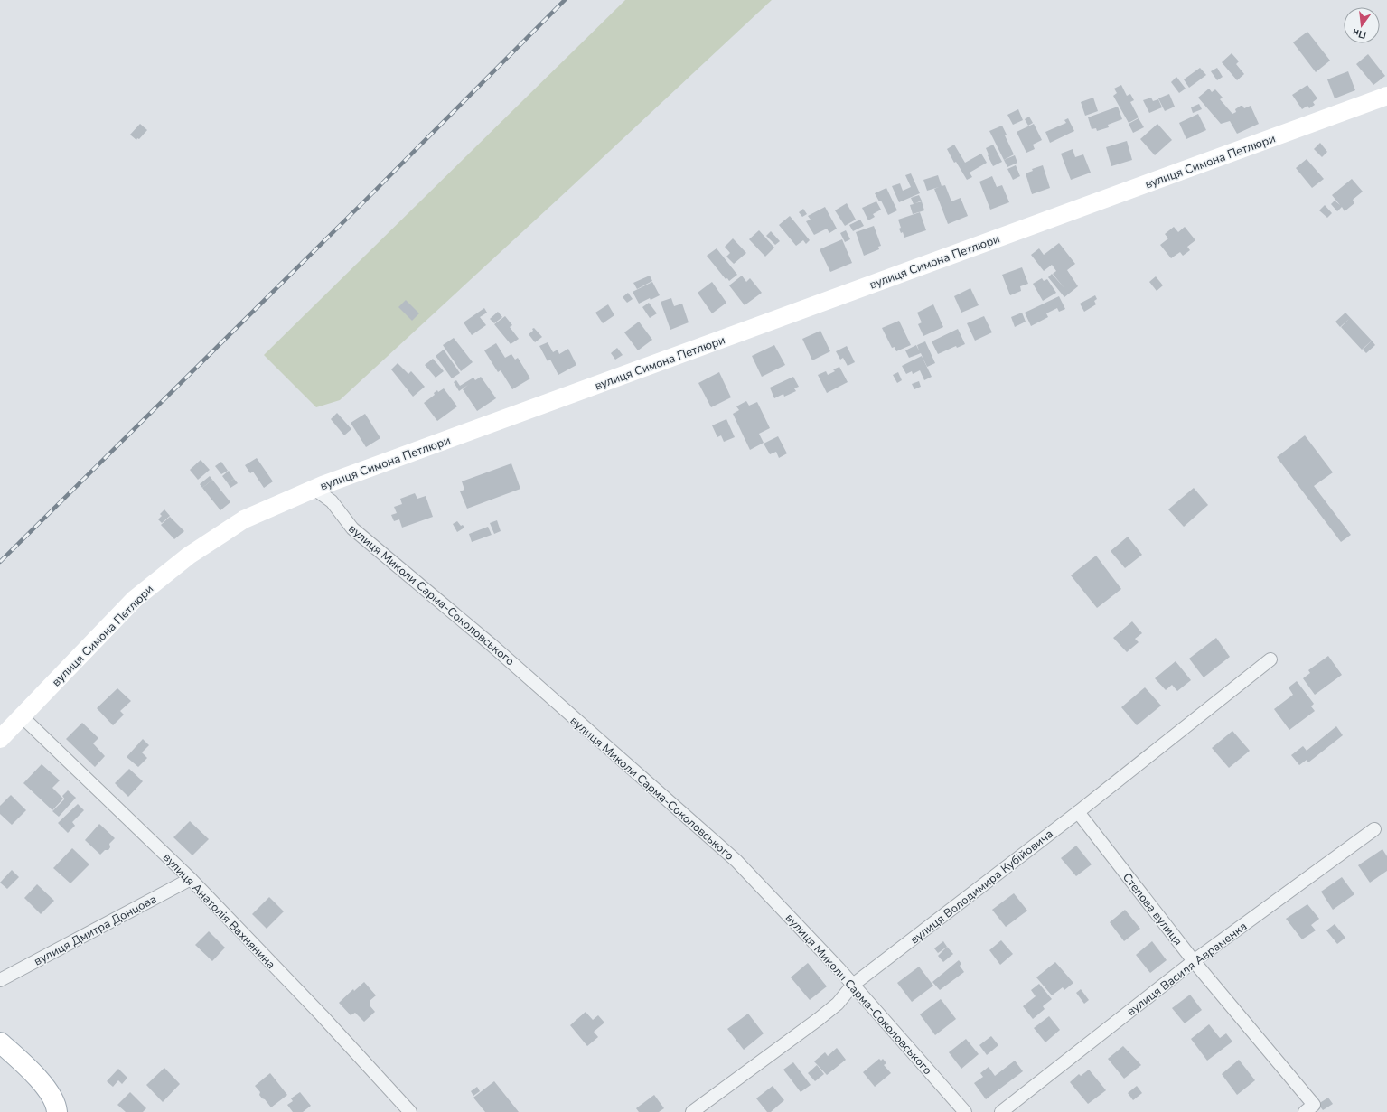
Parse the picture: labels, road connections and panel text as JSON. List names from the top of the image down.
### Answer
{
  "streets": {
    "street": [
      "вулиця Симона Петлюри",
      "вулиця Миколи Сарма-Соколовського",
      "вулиця Володимира Кубійовича",
      "Степова вулиця",
      "вулиця Анатолія Вахнянина",
      "вулиця Дмитра Донцова",
      "вулиця Василя Авраменка"
    ]
  },
  "crossings": [
    ["вулиця Симона Петлюри", "вулиця Миколи Сарма-Соколовського"],
    ["вулиця Симона Петлюри", "вулиця Анатолія Вахнянина"],
    ["вулиця Миколи Сарма-Соколовського", "вулиця Володимира Кубійовича"],
    ["вулиця Володимира Кубійовича", "Степова вулиця"],
    ["Степова вулиця", "вулиця Василя Авраменка"],
    ["вулиця Анатолія Вахнянина", "вулиця Дмитра Донцова"]
  ],
  "north": "bottom"
}
